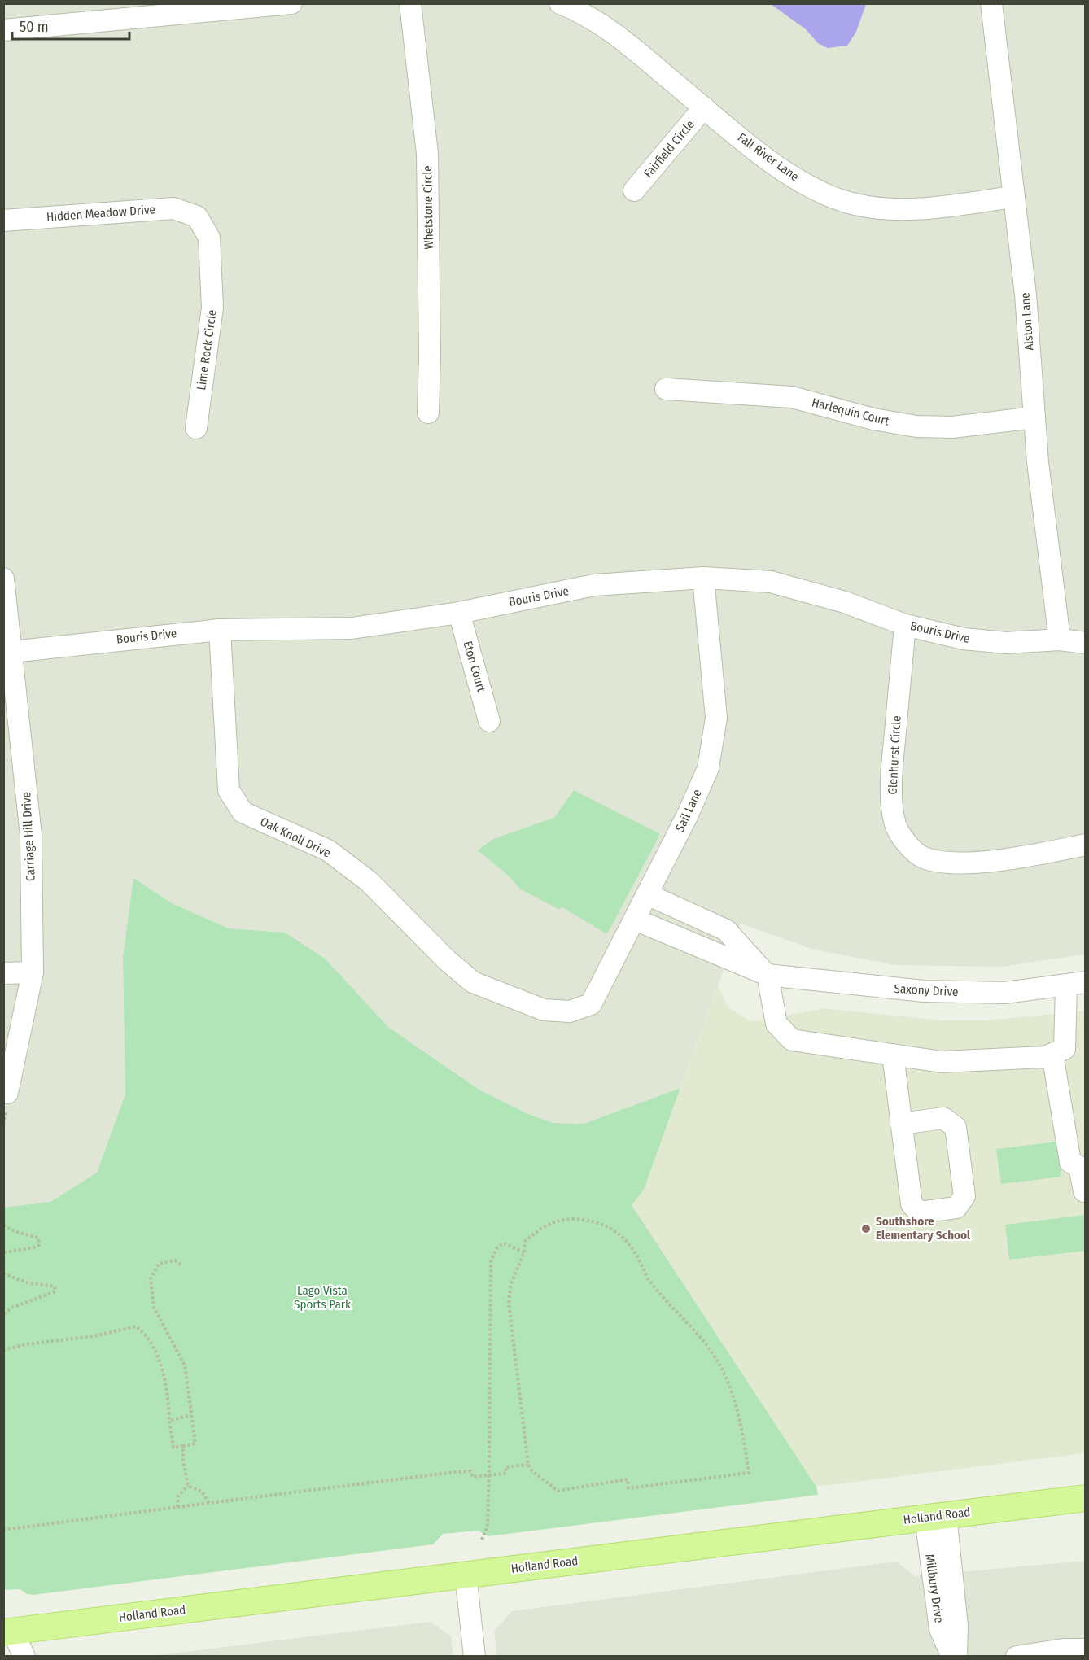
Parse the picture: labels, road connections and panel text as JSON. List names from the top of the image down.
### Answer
{
  "streets": {
    "main road": ["Holland Road"],
    "street": [
      "Fairfield Circle",
      "Fall River Lane",
      "Whetstone Circle",
      "Hidden Meadow Drive",
      "Alston Lane",
      "Lime Rock Circle",
      "Harlequin Court",
      "Bouris Drive",
      "Eton Court",
      "Glenhurst Circle",
      "Sail Lane",
      "Carriage Hill Drive",
      "Oak Knoll Drive",
      "Saxony Drive",
      "Millbury Drive"
    ]
  },
  "crossings": [
    ["Fairfield Circle", "Fall River Lane"],
    ["Fall River Lane", "Alston Lane"],
    ["Hidden Meadow Drive", "Lime Rock Circle"],
    ["Alston Lane", "Harlequin Court"],
    ["Alston Lane", "Bouris Drive"],
    ["Bouris Drive", "Eton Court"],
    ["Bouris Drive", "Glenhurst Circle"],
    ["Bouris Drive", "Sail Lane"],
    ["Bouris Drive", "Carriage Hill Drive"],
    ["Bouris Drive", "Oak Knoll Drive"],
    ["Sail Lane", "Oak Knoll Drive"],
    ["Sail Lane", "Saxony Drive"],
    ["Holland Road", "Millbury Drive"]
  ],
  "parks": ["Lago Vista Sports Park"],
  "places": ["Southshore Elementary School"],
  "scale_bar": "50 m"
}
